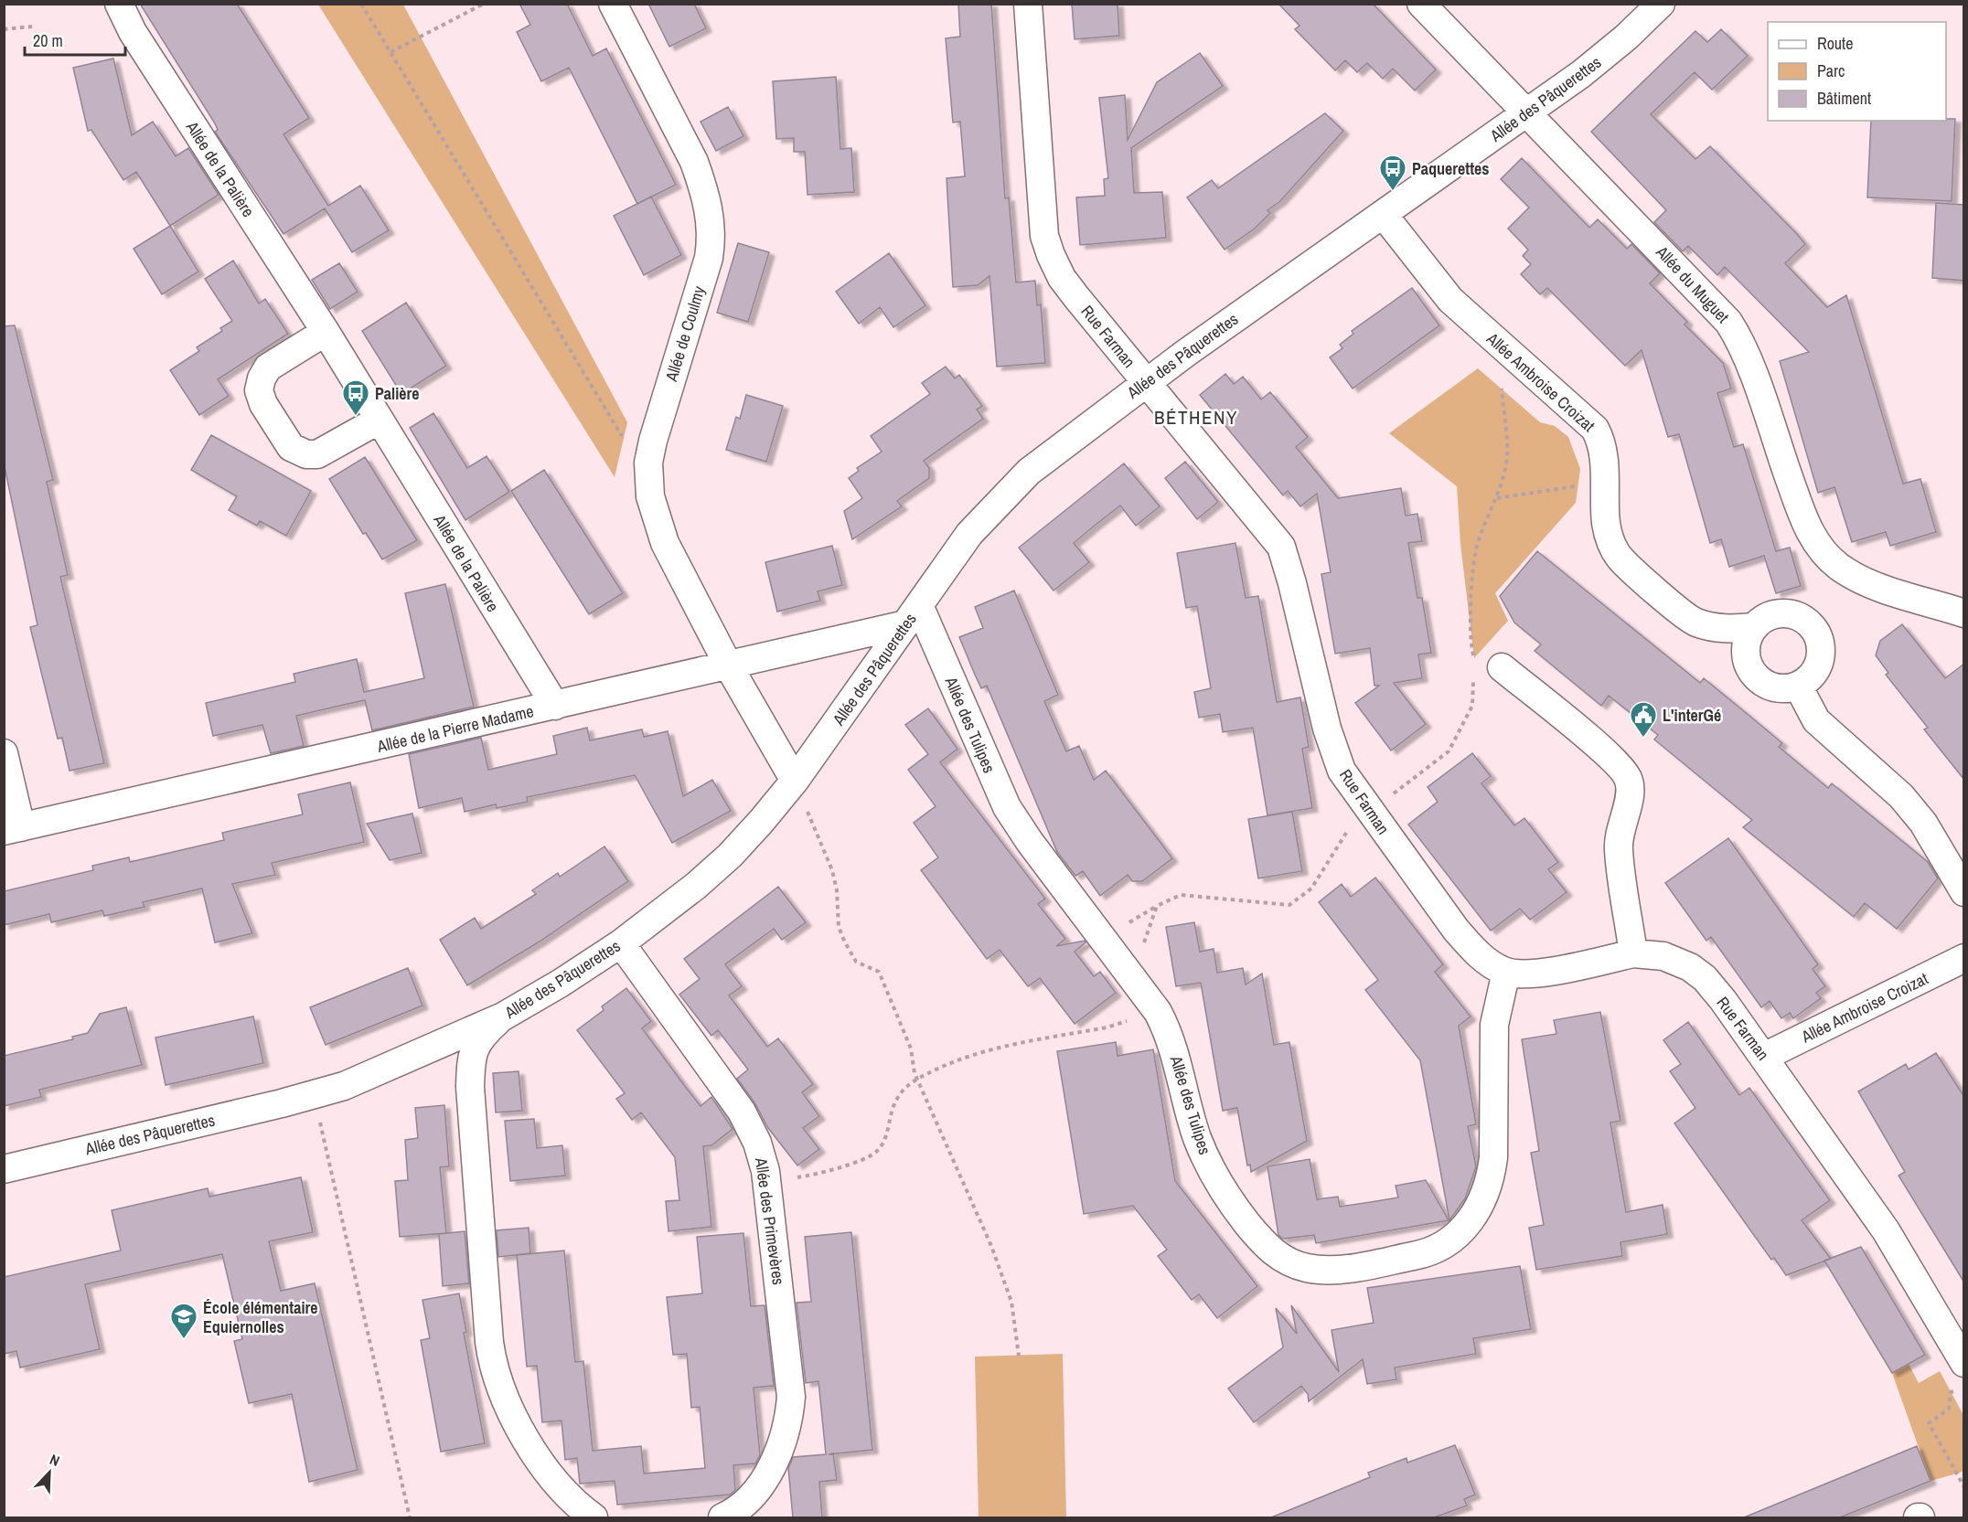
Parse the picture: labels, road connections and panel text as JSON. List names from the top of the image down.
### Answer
{
  "streets": {
    "street": [
      "Allée des Pâquerettes",
      "Allée de la Palière",
      "Allée du Muguet",
      "Allée de Coulmy",
      "Rue Farman",
      "Allée Ambroise Croizat",
      "Allée des Tulipes",
      "Allée de la Pierre Madame",
      "Allée des Primevères"
    ]
  },
  "crossings": [
    ["Allée des Pâquerettes", "Allée du Muguet"],
    ["Allée des Pâquerettes", "Allée de Coulmy"],
    ["Allée des Pâquerettes", "Rue Farman"],
    ["Allée des Pâquerettes", "Allée Ambroise Croizat"],
    ["Allée des Pâquerettes", "Allée des Tulipes"],
    ["Allée des Pâquerettes", "Allée de la Pierre Madame"],
    ["Allée des Pâquerettes", "Allée des Primevères"],
    ["Allée de la Palière", "Allée de la Pierre Madame"],
    ["Allée de Coulmy", "Allée de la Pierre Madame"],
    ["Rue Farman", "Allée Ambroise Croizat"],
    ["Rue Farman", "Allée des Tulipes"],
    ["Allée des Tulipes", "Allée de la Pierre Madame"]
  ],
  "districts": ["BÉTHENY"],
  "places": {
    "bus stop": ["Paquerettes", "Palière"],
    "public building": ["L'interGé"],
    "school or university": ["École élémentaire Equiernolles"]
  },
  "legend": ["Route", "Parc", "Bâtiment"],
  "scale_bar": "20 m",
  "north": "top right"
}
